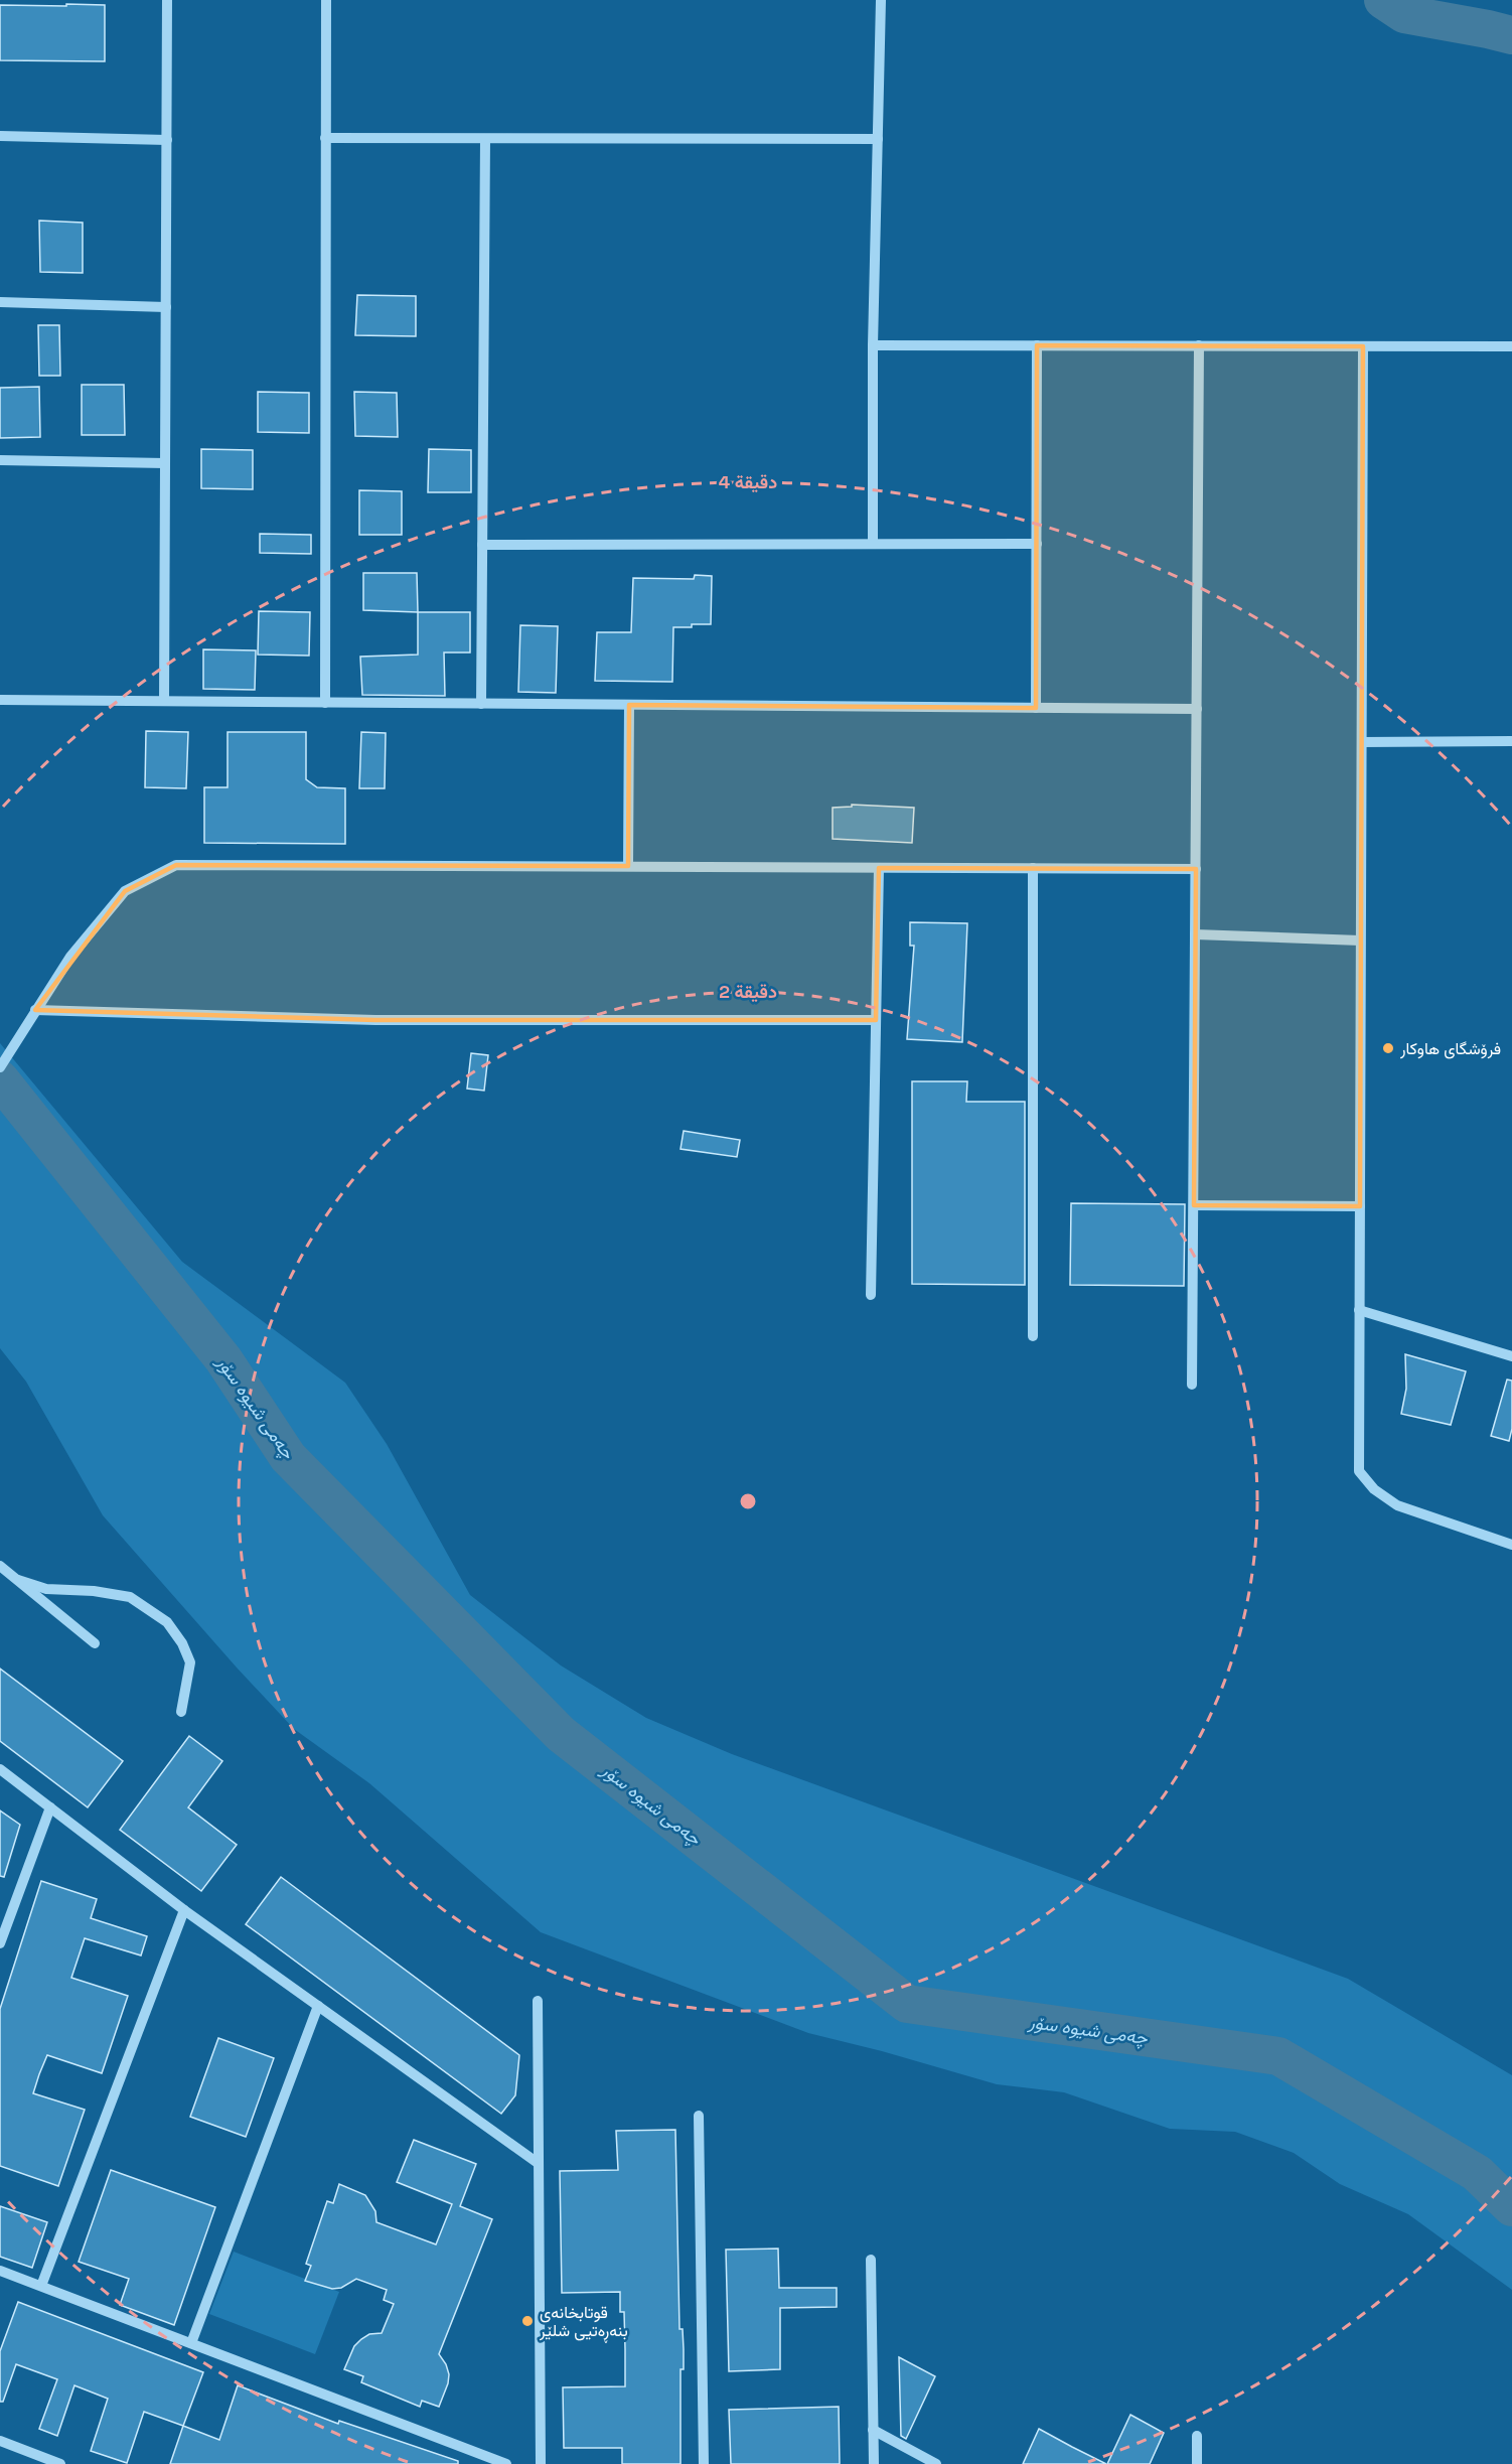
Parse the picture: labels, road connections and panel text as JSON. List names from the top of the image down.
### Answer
{
  "water": ["چەمی شیوە سۆر"],
  "places": ["فرۆشگای ھاوکار", "قوتابخانەی بنەڕەتیی شلێر"],
  "rings": ["4 دقيقة", "2 دقيقة"]
}
